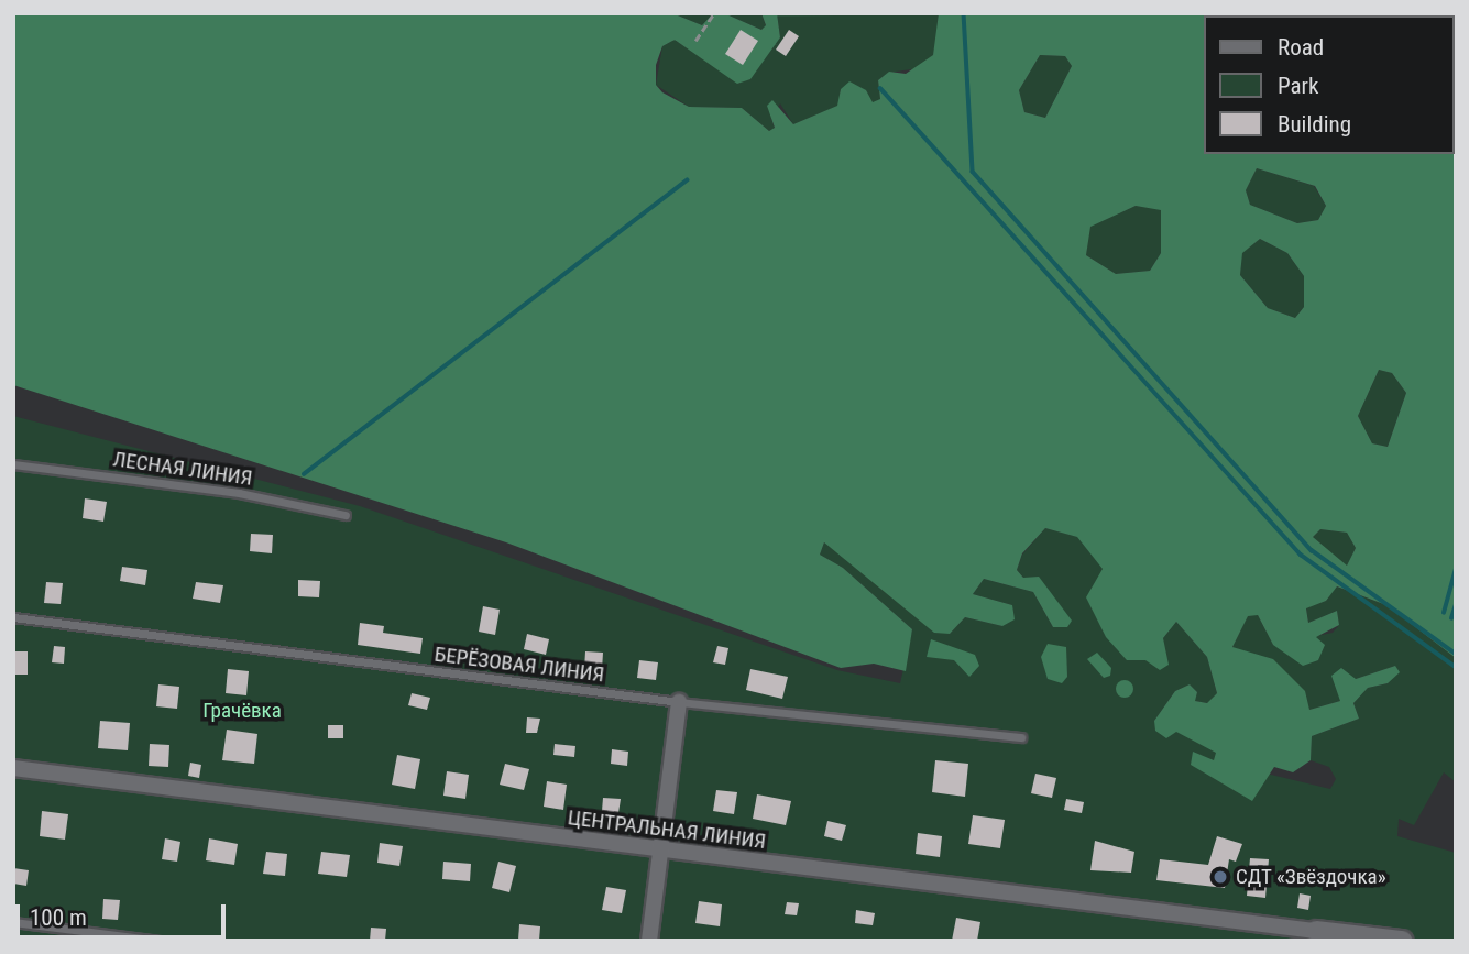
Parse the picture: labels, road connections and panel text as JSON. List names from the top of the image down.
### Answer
{
  "streets": {
    "street": ["ЦЕНТРАЛЬНАЯ ЛИНИЯ"],
    "lane": ["ЛЕСНАЯ ЛИНИЯ", "БЕРЁЗОВАЯ ЛИНИЯ"]
  },
  "parks": ["Грачёвка"],
  "places": ["СДТ «Звёздочка»"],
  "legend": ["Road", "Park", "Building"],
  "scale_bar": "100 m"
}
